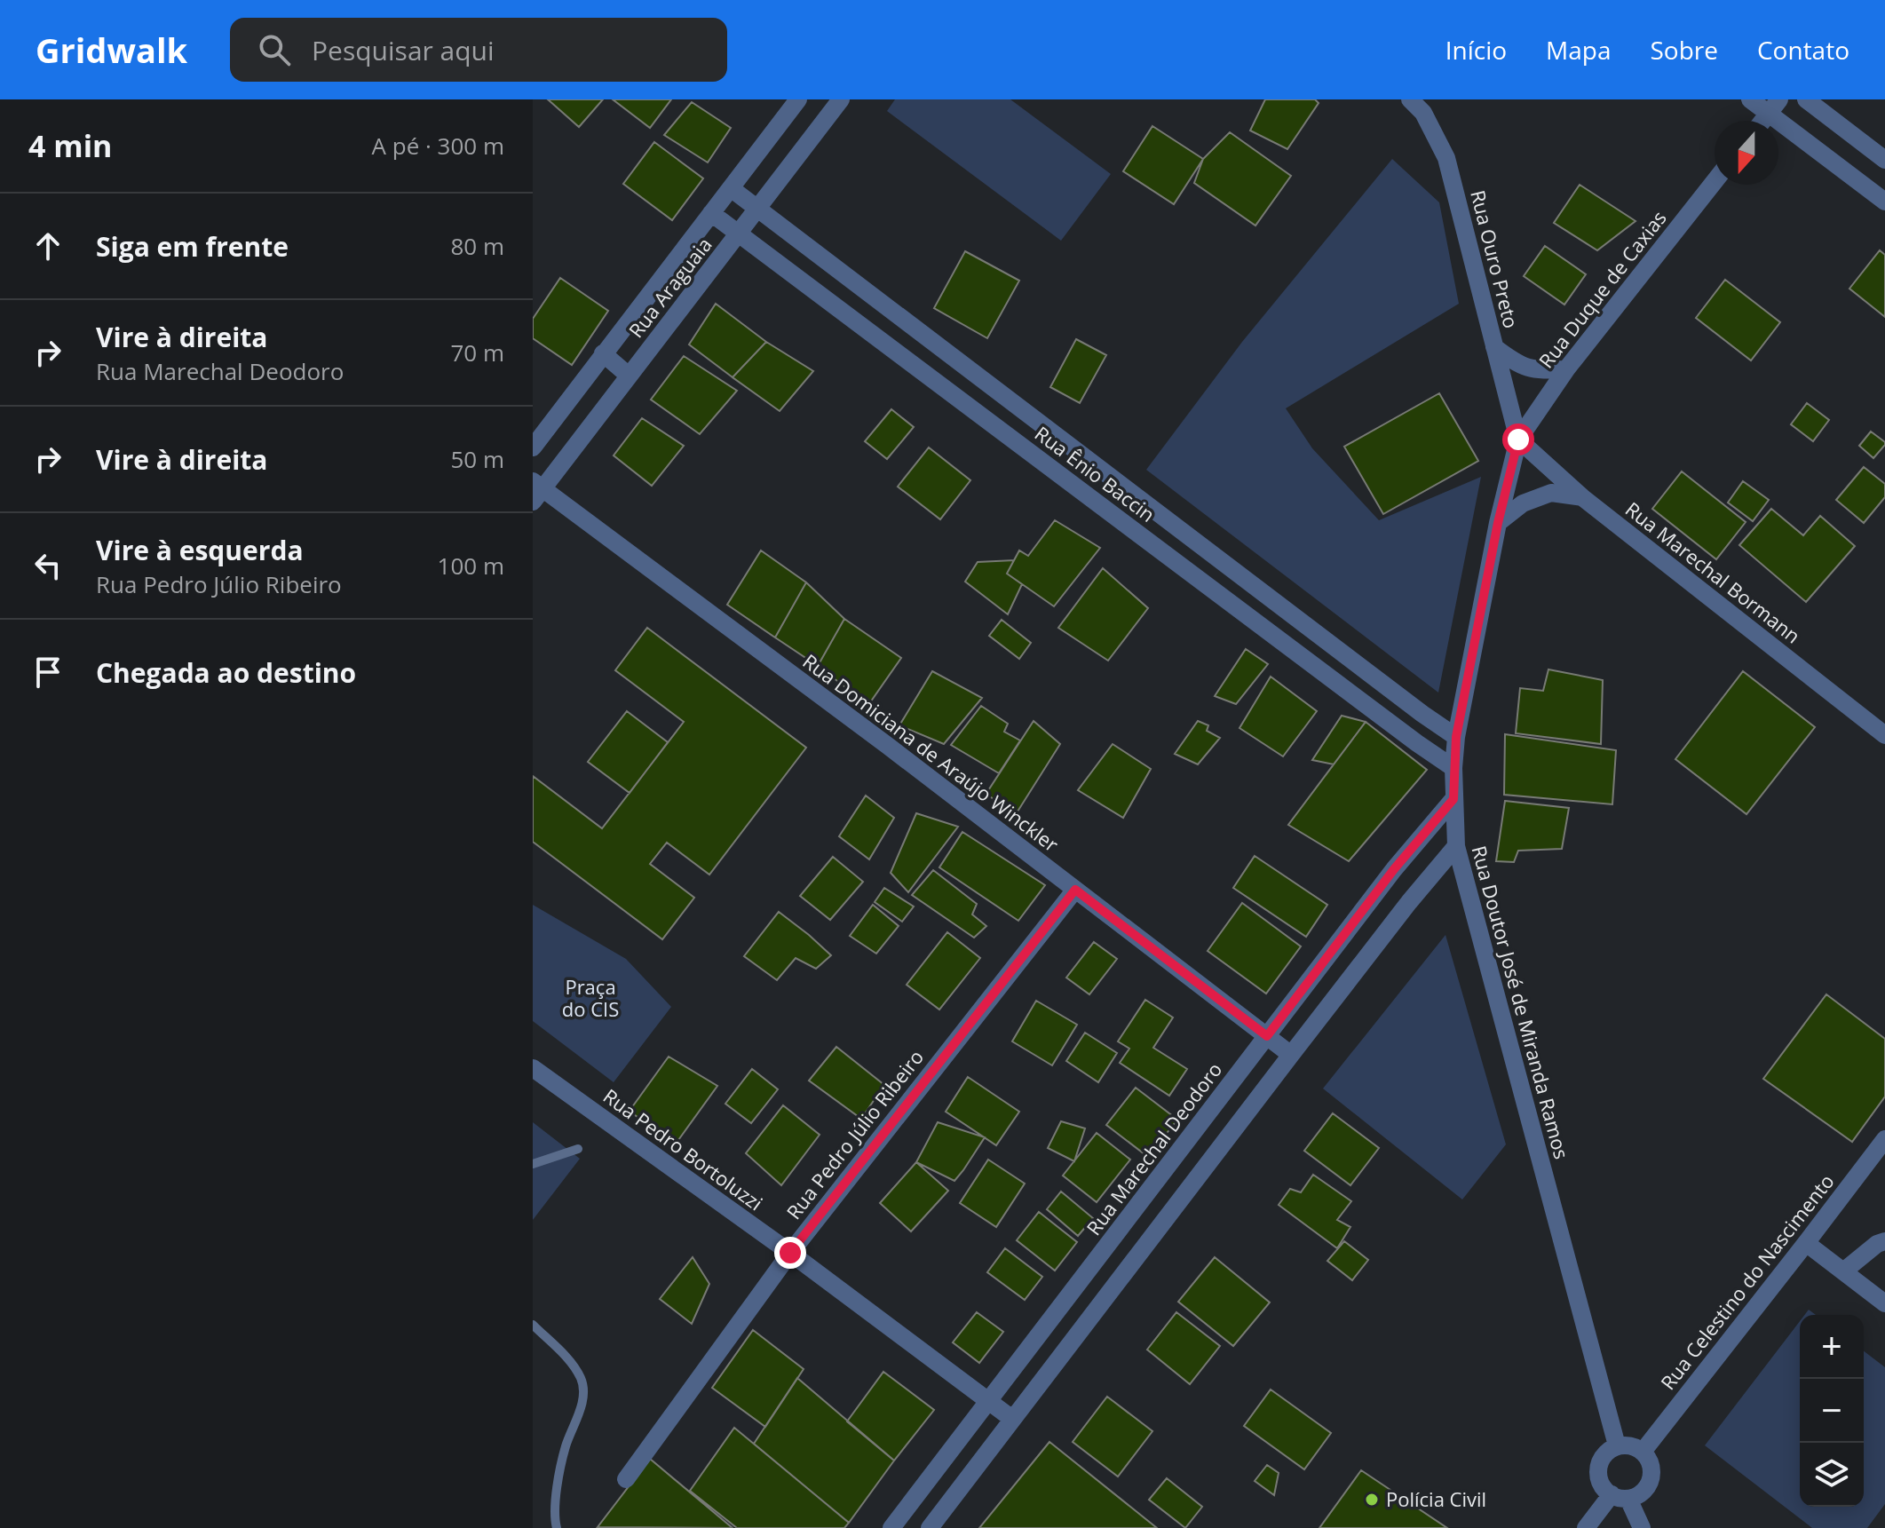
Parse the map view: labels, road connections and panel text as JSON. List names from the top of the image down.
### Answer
{
  "streets": {
    "street": [
      "Rua Ouro Preto",
      "Rua Araguaia",
      "Rua Duque de Caxias",
      "Rua Ênio Baccin",
      "Rua Marechal Bormann",
      "Rua Domiciana de Araújo Winckler",
      "Rua Doutor José de Miranda Ramos",
      "Rua Pedro Júlio Ribeiro",
      "Rua Marechal Deodoro",
      "Rua Pedro Bortoluzzi",
      "Rua Celestino do Nascimento"
    ]
  },
  "crossings": [
    ["Rua Ouro Preto", "Rua Duque de Caxias"],
    ["Rua Ouro Preto", "Rua Marechal Bormann"],
    ["Rua Ouro Preto", "Rua Doutor José de Miranda Ramos"],
    ["Rua Araguaia", "Rua Ênio Baccin"],
    ["Rua Araguaia", "Rua Domiciana de Araújo Winckler"],
    ["Rua Duque de Caxias", "Rua Marechal Bormann"],
    ["Rua Duque de Caxias", "Rua Doutor José de Miranda Ramos"],
    ["Rua Ênio Baccin", "Rua Doutor José de Miranda Ramos"],
    ["Rua Marechal Bormann", "Rua Doutor José de Miranda Ramos"],
    ["Rua Domiciana de Araújo Winckler", "Rua Pedro Júlio Ribeiro"],
    ["Rua Domiciana de Araújo Winckler", "Rua Marechal Deodoro"],
    ["Rua Doutor José de Miranda Ramos", "Rua Marechal Deodoro"],
    ["Rua Doutor José de Miranda Ramos", "Rua Celestino do Nascimento"],
    ["Rua Pedro Júlio Ribeiro", "Rua Pedro Bortoluzzi"],
    ["Rua Marechal Deodoro", "Rua Pedro Bortoluzzi"]
  ],
  "parks": ["Praça do CIS"],
  "places": ["Polícia Civil"],
  "north": "bottom",
  "page": {
    "header": "Gridwalk",
    "search": "Pesquisar aqui",
    "nav": [
      "Início",
      "Mapa",
      "Sobre",
      "Contato"
    ],
    "heading": ["4 min", "A pé · 300 m"],
    "list": [
      ["Siga em frente", "80 m"],
      ["Vire à direita", "Rua Marechal Deodoro", "70 m"],
      ["Vire à direita", "50 m"],
      ["Vire à esquerda", "Rua Pedro Júlio Ribeiro", "100 m"],
      "Chegada ao destino"
    ],
    "map_buttons": ["+", "−"]
  }
}
